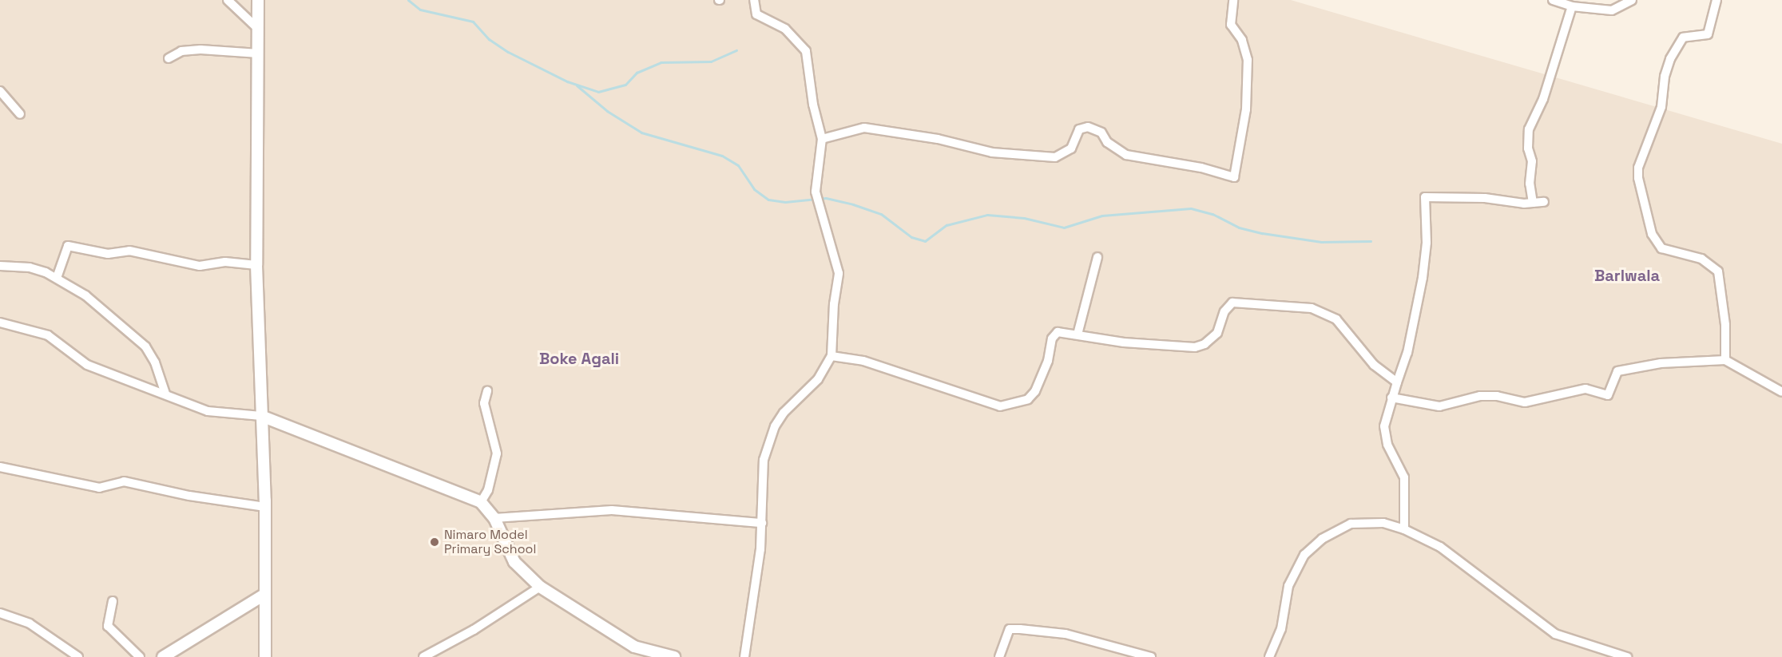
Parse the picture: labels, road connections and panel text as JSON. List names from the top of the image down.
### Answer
{
  "districts": ["Barlwala", "Boke Agali"],
  "places": ["Nimaro Model Primary School"]
}
